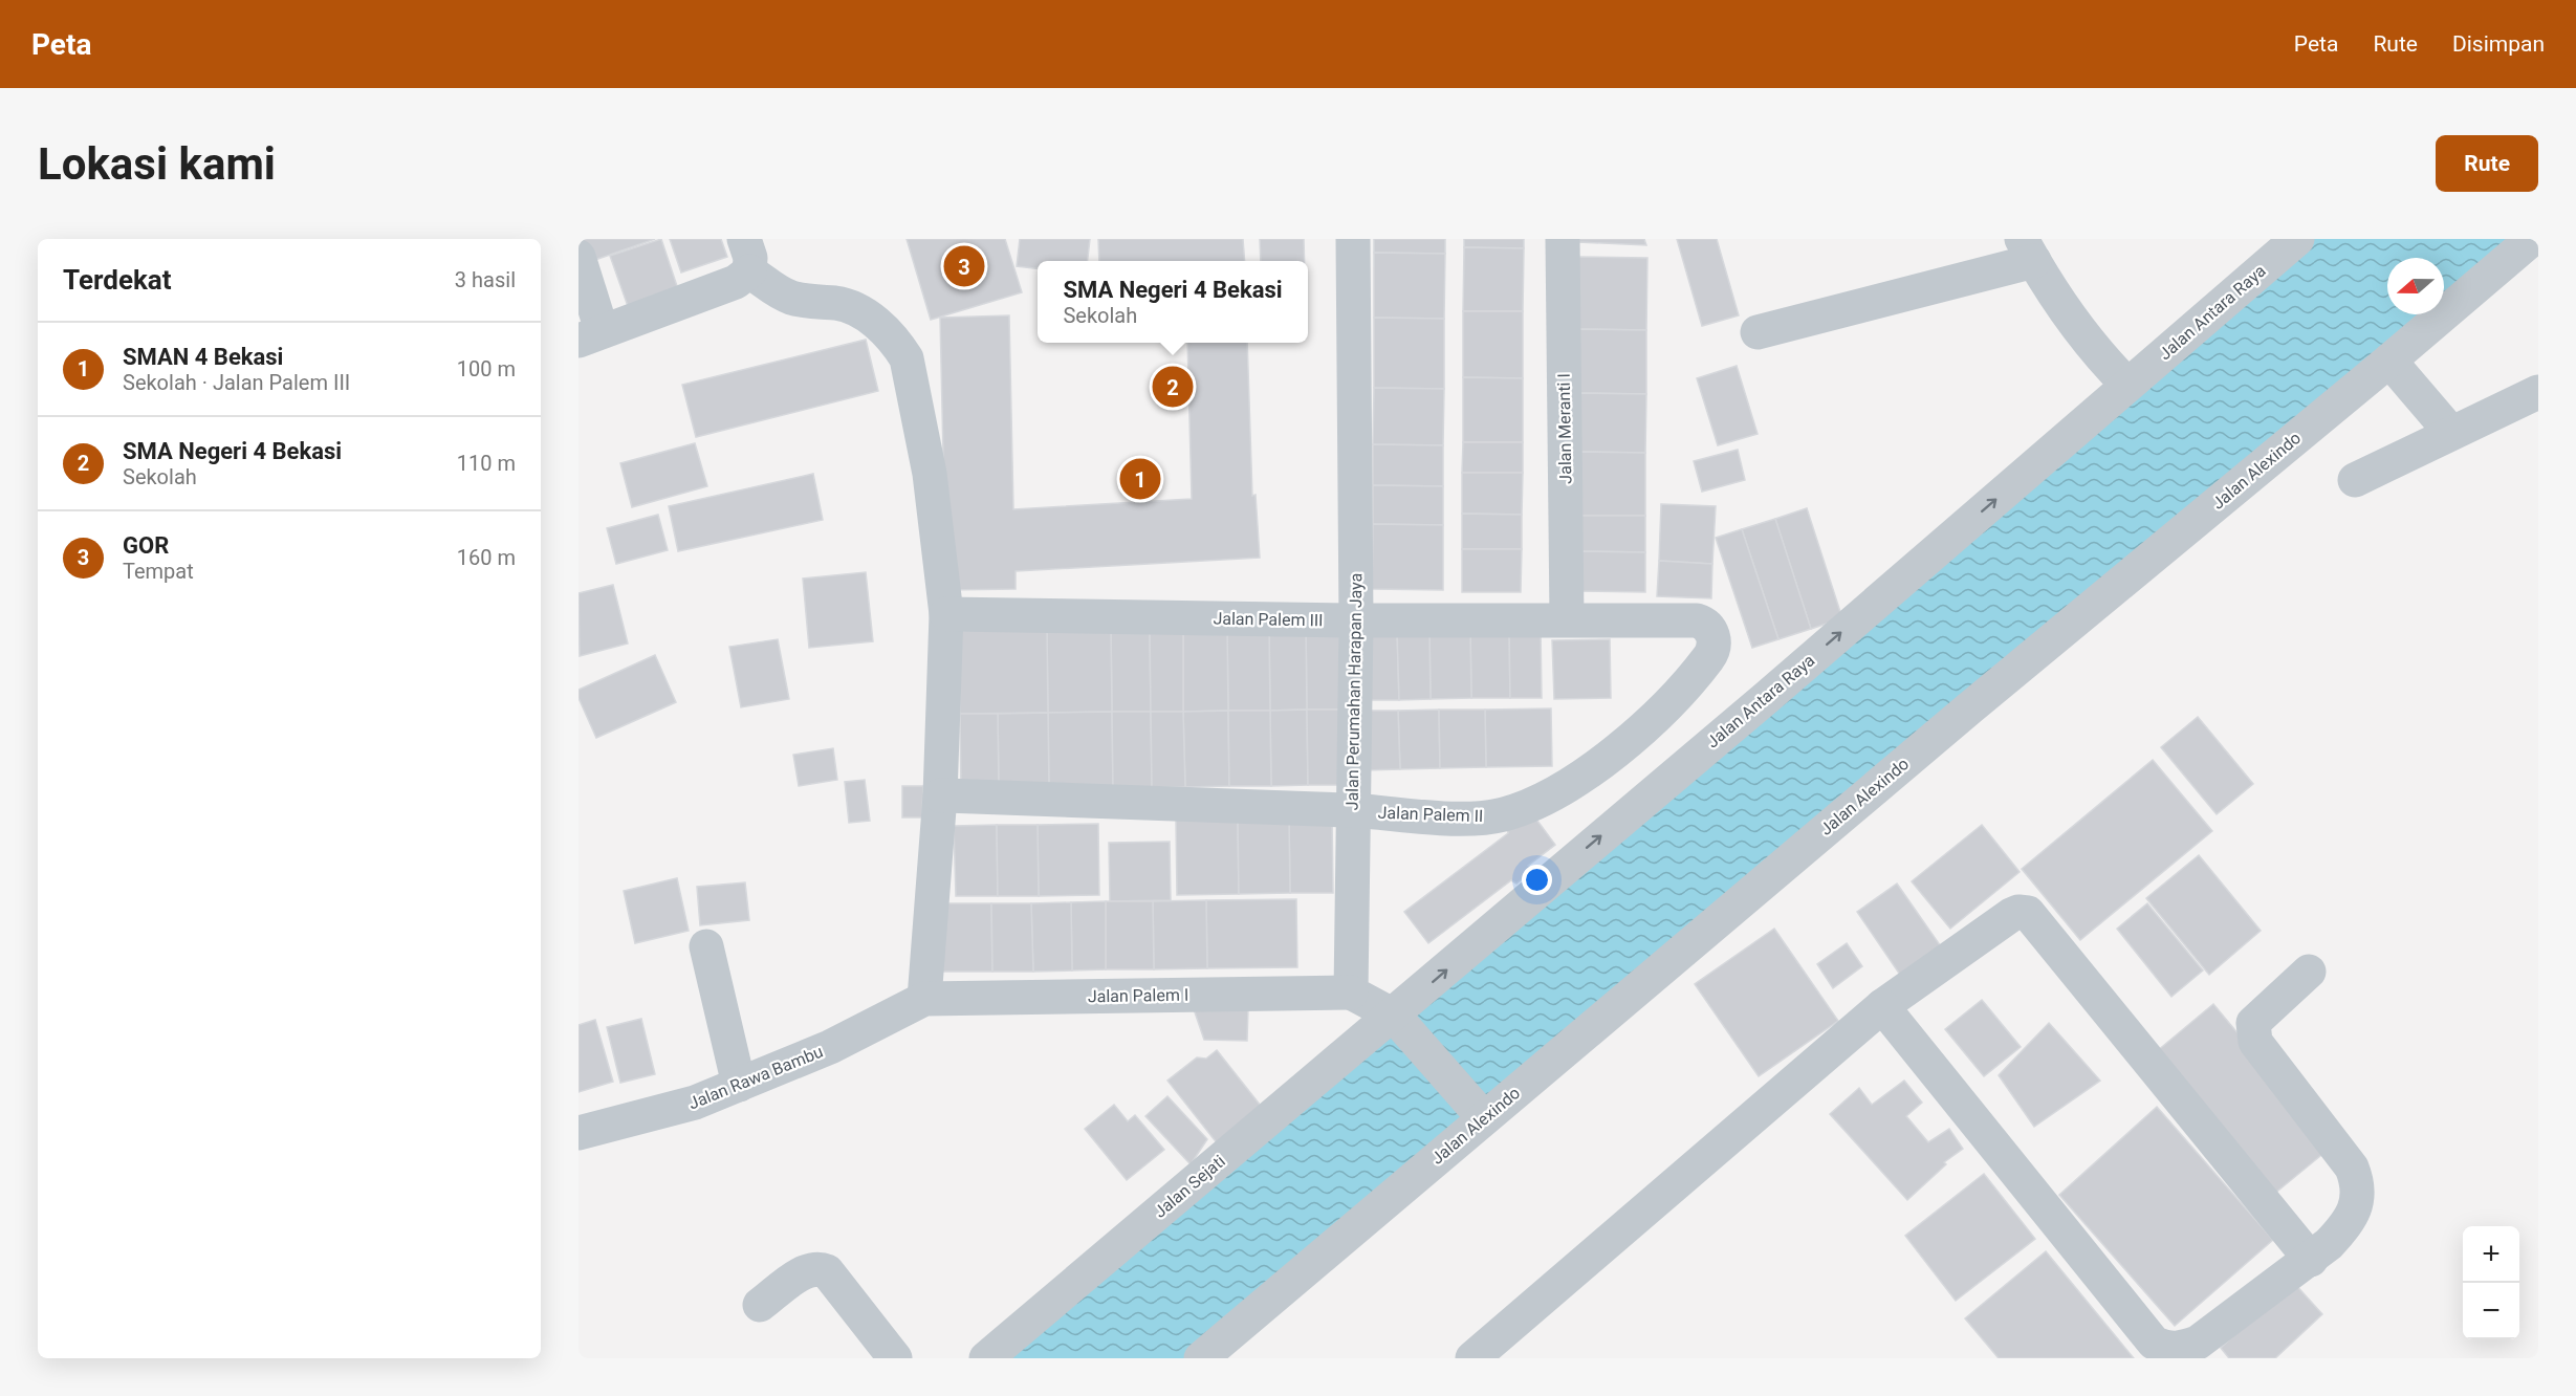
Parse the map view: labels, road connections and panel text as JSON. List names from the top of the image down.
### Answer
{
  "streets": {
    "street": [
      "Jalan Antara Raya",
      "Jalan Meranti I",
      "Jalan Alexindo",
      "Jalan Palem III",
      "Jalan Perumahan Harapan Jaya",
      "Jalan Palem II",
      "Jalan Palem I",
      "Jalan Rawa Bambu",
      "Jalan Sejati"
    ]
  },
  "crossings": [
    ["Jalan Antara Raya", "Jalan Sejati"],
    ["Jalan Meranti I", "Jalan Palem III"],
    ["Jalan Palem III", "Jalan Perumahan Harapan Jaya"],
    ["Jalan Palem III", "Jalan Palem II"],
    ["Jalan Perumahan Harapan Jaya", "Jalan Palem II"],
    ["Jalan Perumahan Harapan Jaya", "Jalan Palem I"],
    ["Jalan Palem I", "Jalan Rawa Bambu"]
  ],
  "north": "left",
  "page": {
    "header": "Peta",
    "nav": ["Peta", "Rute", "Disimpan"],
    "buttons": "Rute",
    "title": "Lokasi kami",
    "heading": ["Terdekat", "3 hasil"],
    "pins": ["3", "2", "1"],
    "popup": ["SMA Negeri 4 Bekasi", "Sekolah"],
    "list": [
      {
        "mark": "1",
        "name": "SMAN 4 Bekasi",
        "note": "Sekolah · Jalan Palem III",
        "value": "100 m"
      },
      {
        "mark": "2",
        "name": "SMA Negeri 4 Bekasi",
        "note": "Sekolah",
        "value": "110 m"
      },
      {
        "mark": "3",
        "name": "GOR",
        "note": "Tempat",
        "value": "160 m"
      }
    ],
    "map_buttons": ["+", "−"]
  }
}
